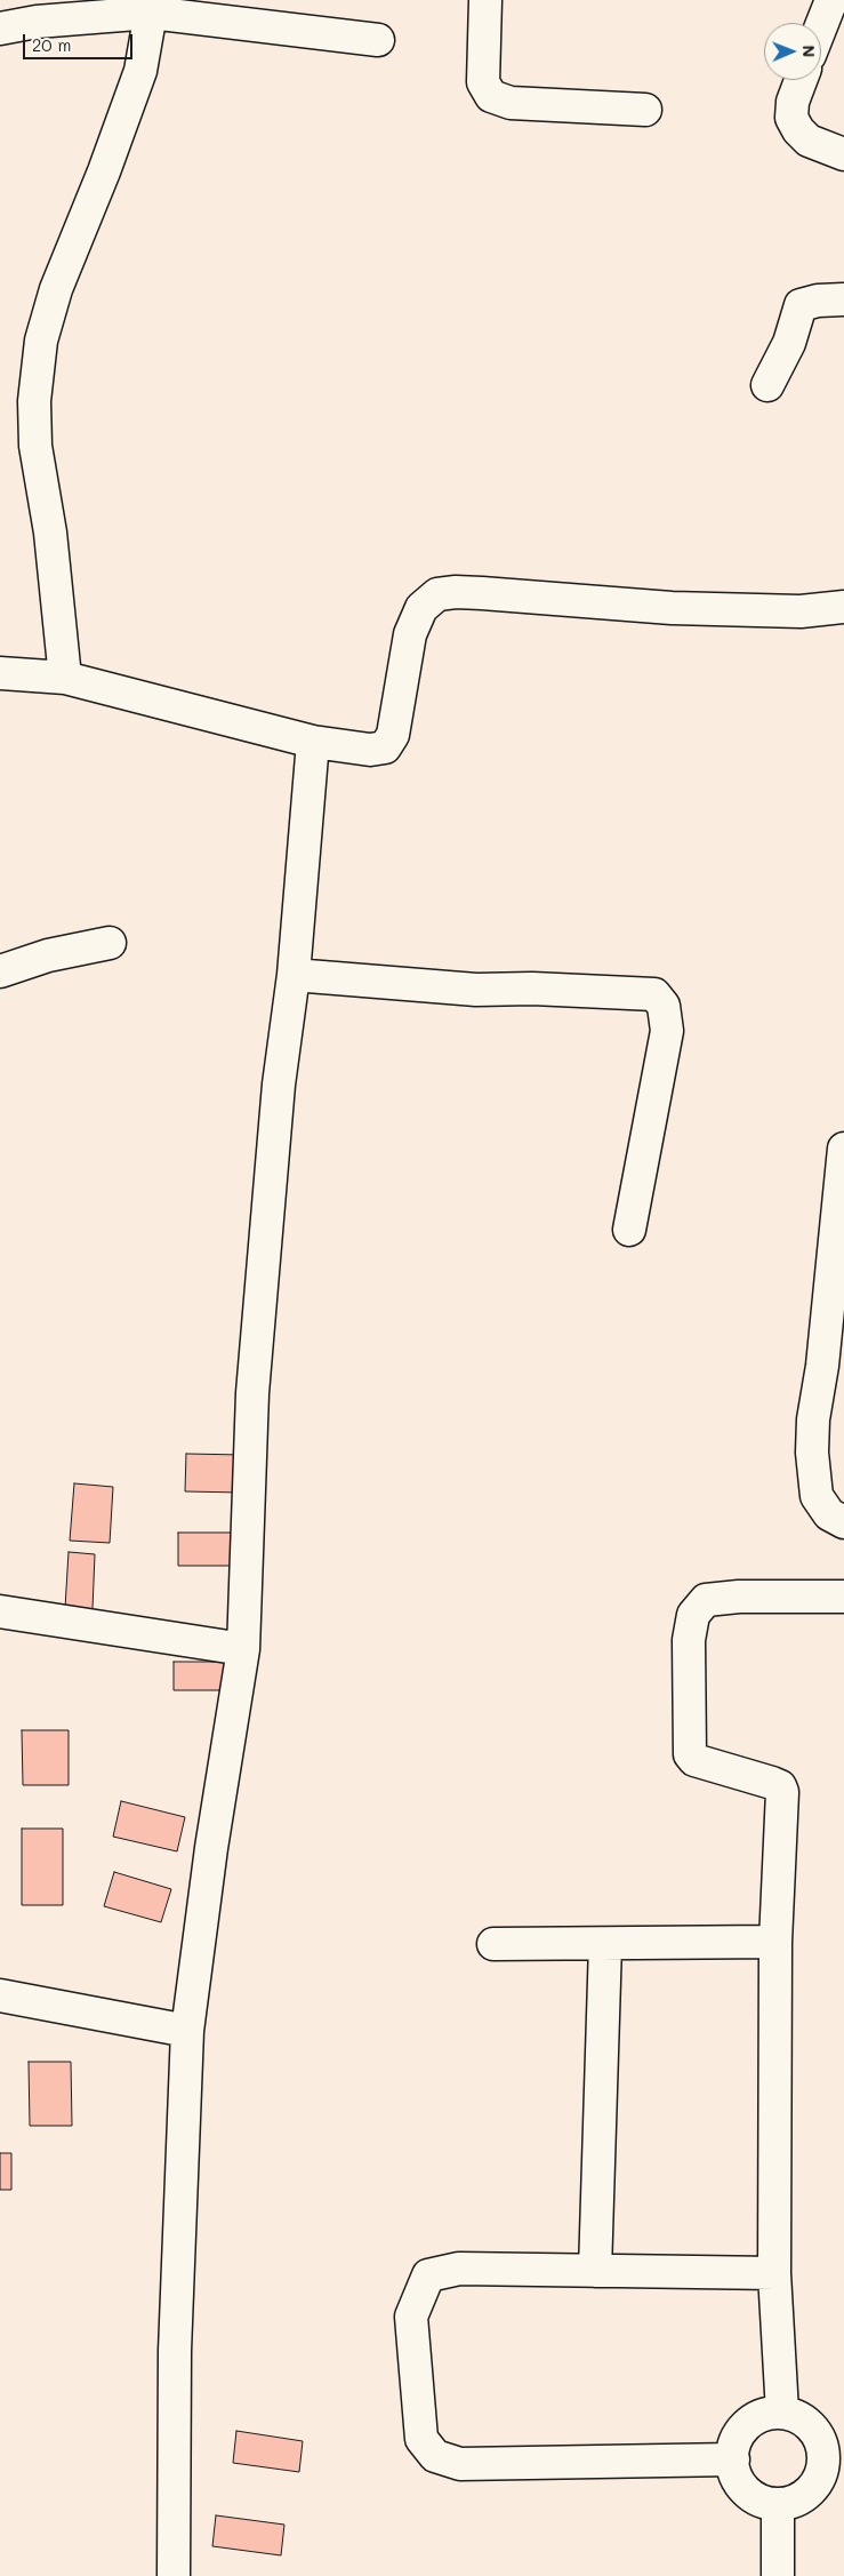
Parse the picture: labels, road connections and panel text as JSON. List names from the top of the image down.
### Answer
{
  "scale_bar": "20 m",
  "north": "right"
}
